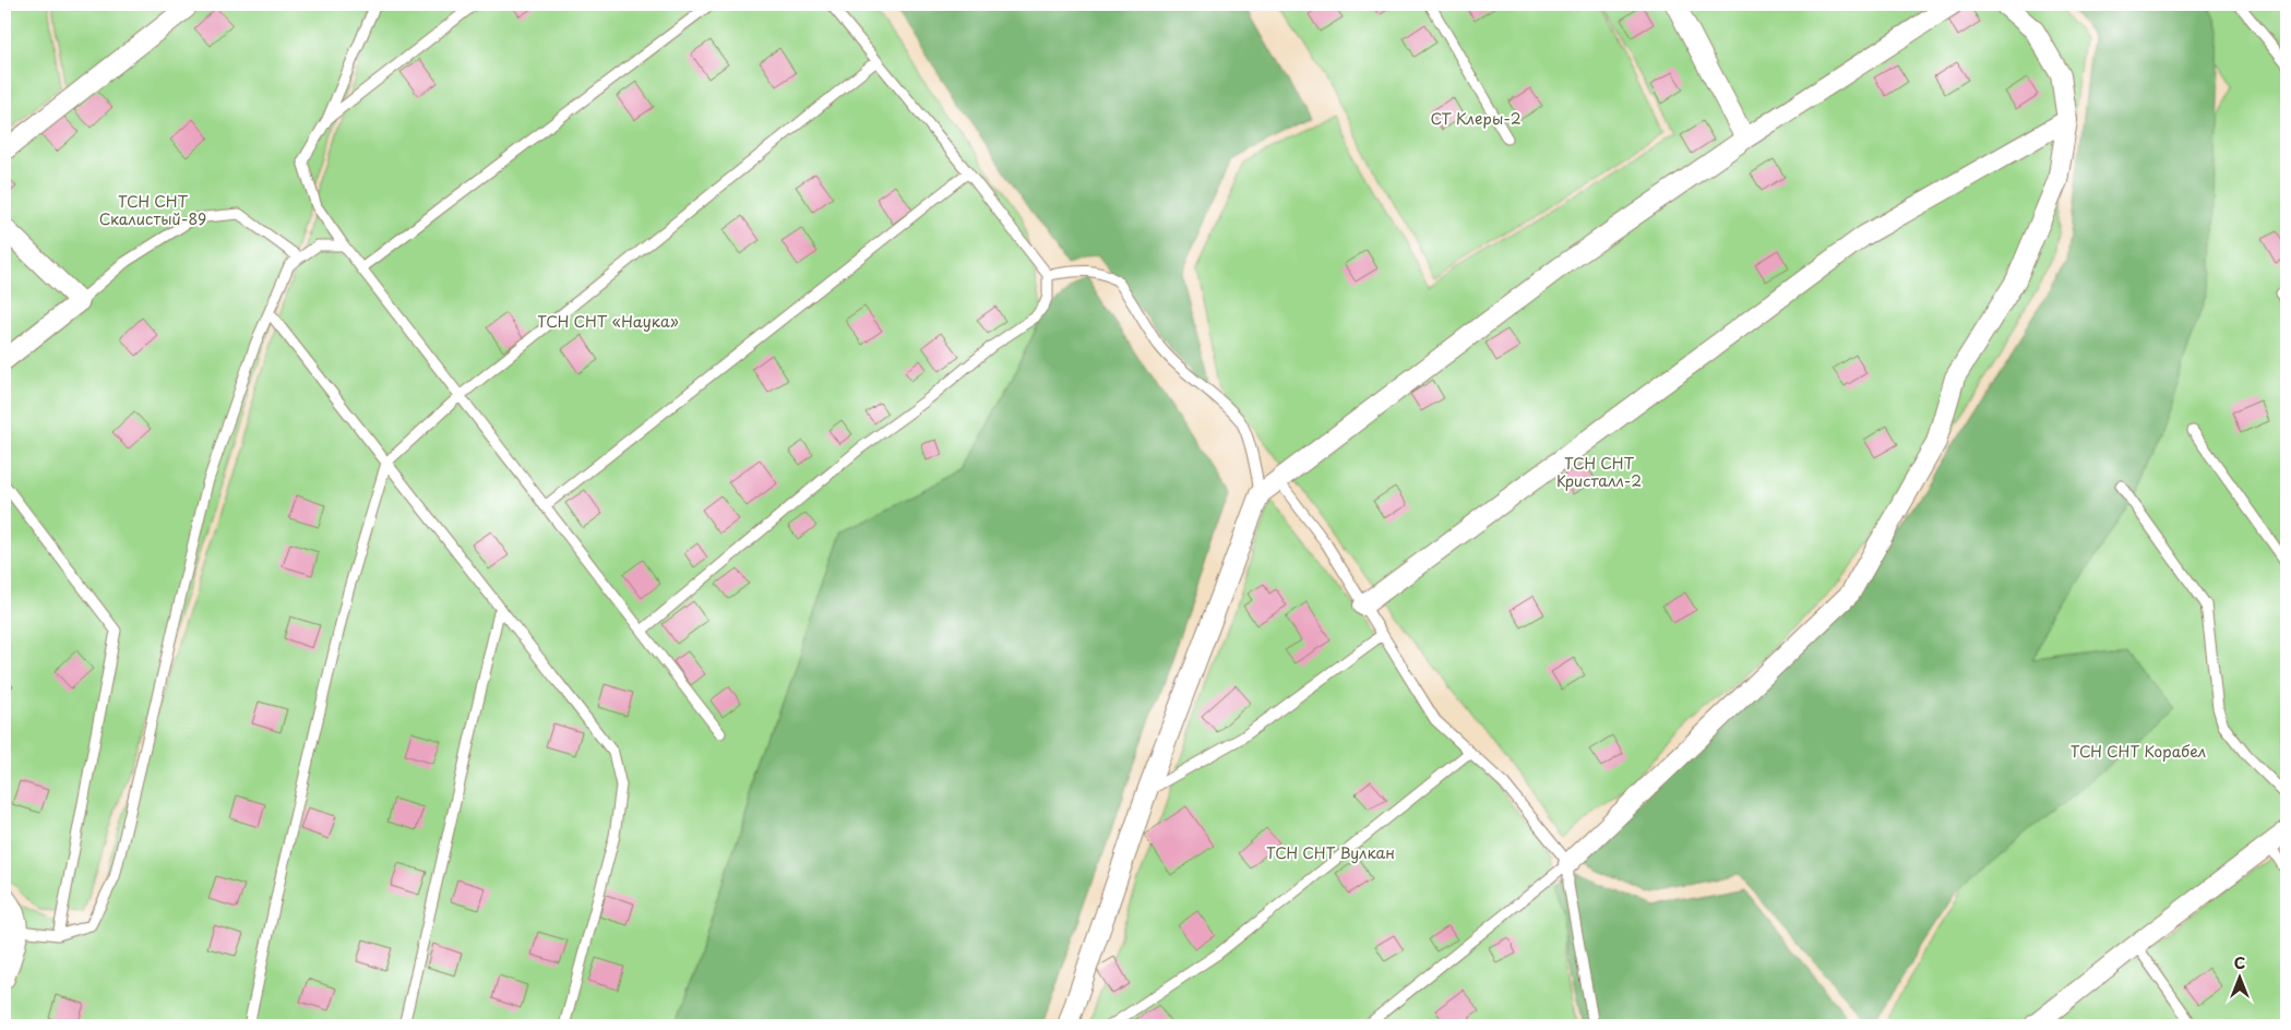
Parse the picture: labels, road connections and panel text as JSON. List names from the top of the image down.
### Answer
{
  "parks": [
    "СТ Клеры-2",
    "ТСН СНТ Скалистый-89",
    "ТСН СНТ «Наука»",
    "ТСН СНТ Кристалл-2",
    "ТСН СНТ Корабел",
    "ТСН СНТ Вулкан"
  ],
  "north": "top"
}
